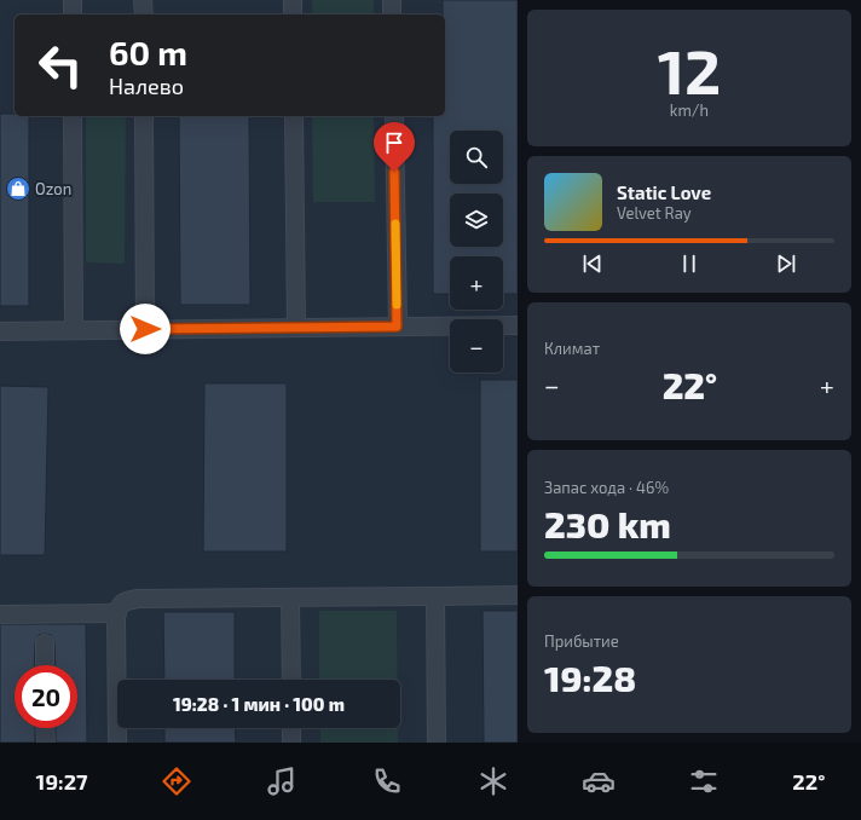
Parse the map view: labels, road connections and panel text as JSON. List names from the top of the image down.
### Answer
{
  "places": {
    "shop": ["Ozon"]
  },
  "page": {
    "tile": [
      ["12", "km/h"],
      "Климат",
      ["Запас хода · 46%", "230 km"],
      ["Прибытие", "19:28"]
    ],
    "turn": ["60 m", "Налево"],
    "map_buttons": ["+", "−"],
    "song": ["Static Love", "Velvet Ray"],
    "heat": ["−", "22°", "+"],
    "limit": "20",
    "trip": "19:28 · 1 мин · 100 m",
    "tabs": ["19:27", "22°"]
  }
}
